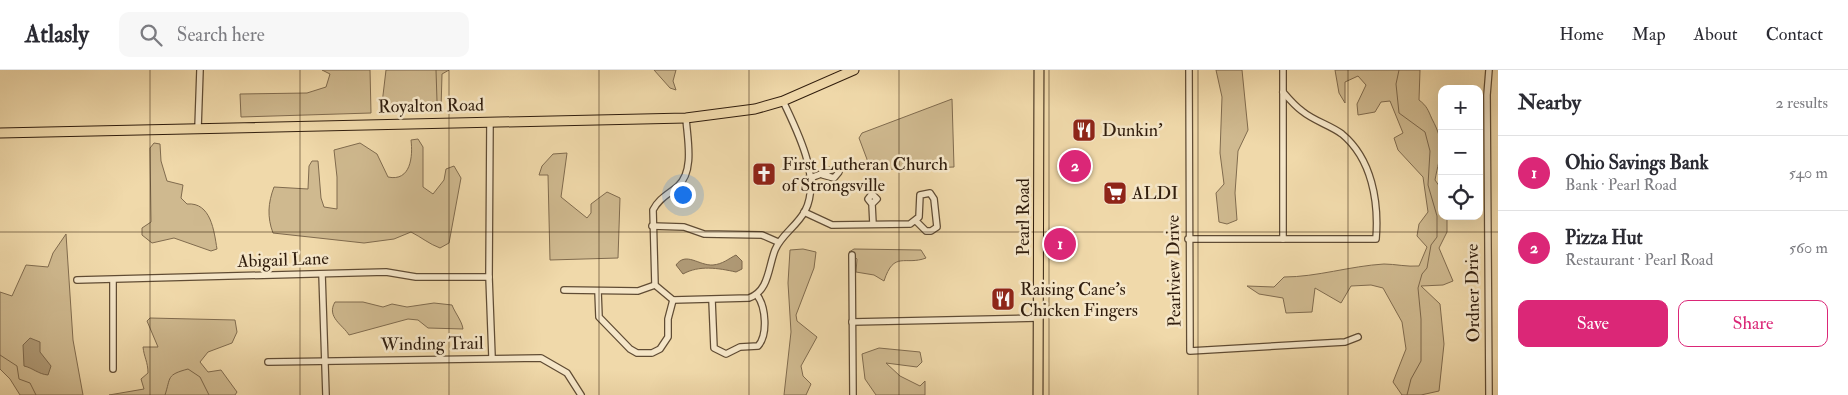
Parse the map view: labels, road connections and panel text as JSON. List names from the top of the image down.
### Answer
{
  "streets": {
    "main road": ["Royalton Road", "Pearl Road"],
    "street": [
      "Abigail Lane",
      "Pearlview Drive",
      "Ordner Drive",
      "Winding Trail"
    ]
  },
  "places": {
    "restaurant": ["Dunkin'", "Raising Cane's Chicken Fingers"],
    "church": ["First Lutheran Church of Strongsville"],
    "supermarket": ["ALDI"]
  },
  "page": {
    "header": "Atlasly",
    "search": "Search here",
    "nav": [
      "Home",
      "Map",
      "About",
      "Contact"
    ],
    "heading": ["Nearby", "2 results"],
    "map_buttons": ["+", "−"],
    "list": [
      {
        "mark": "1",
        "name": "Ohio Savings Bank",
        "note": "Bank · Pearl Road",
        "value": "540 m"
      },
      {
        "mark": "2",
        "name": "Pizza Hut",
        "note": "Restaurant · Pearl Road",
        "value": "560 m"
      }
    ],
    "pins": ["2", "1"],
    "buttons": ["Save", "Share"]
  }
}
